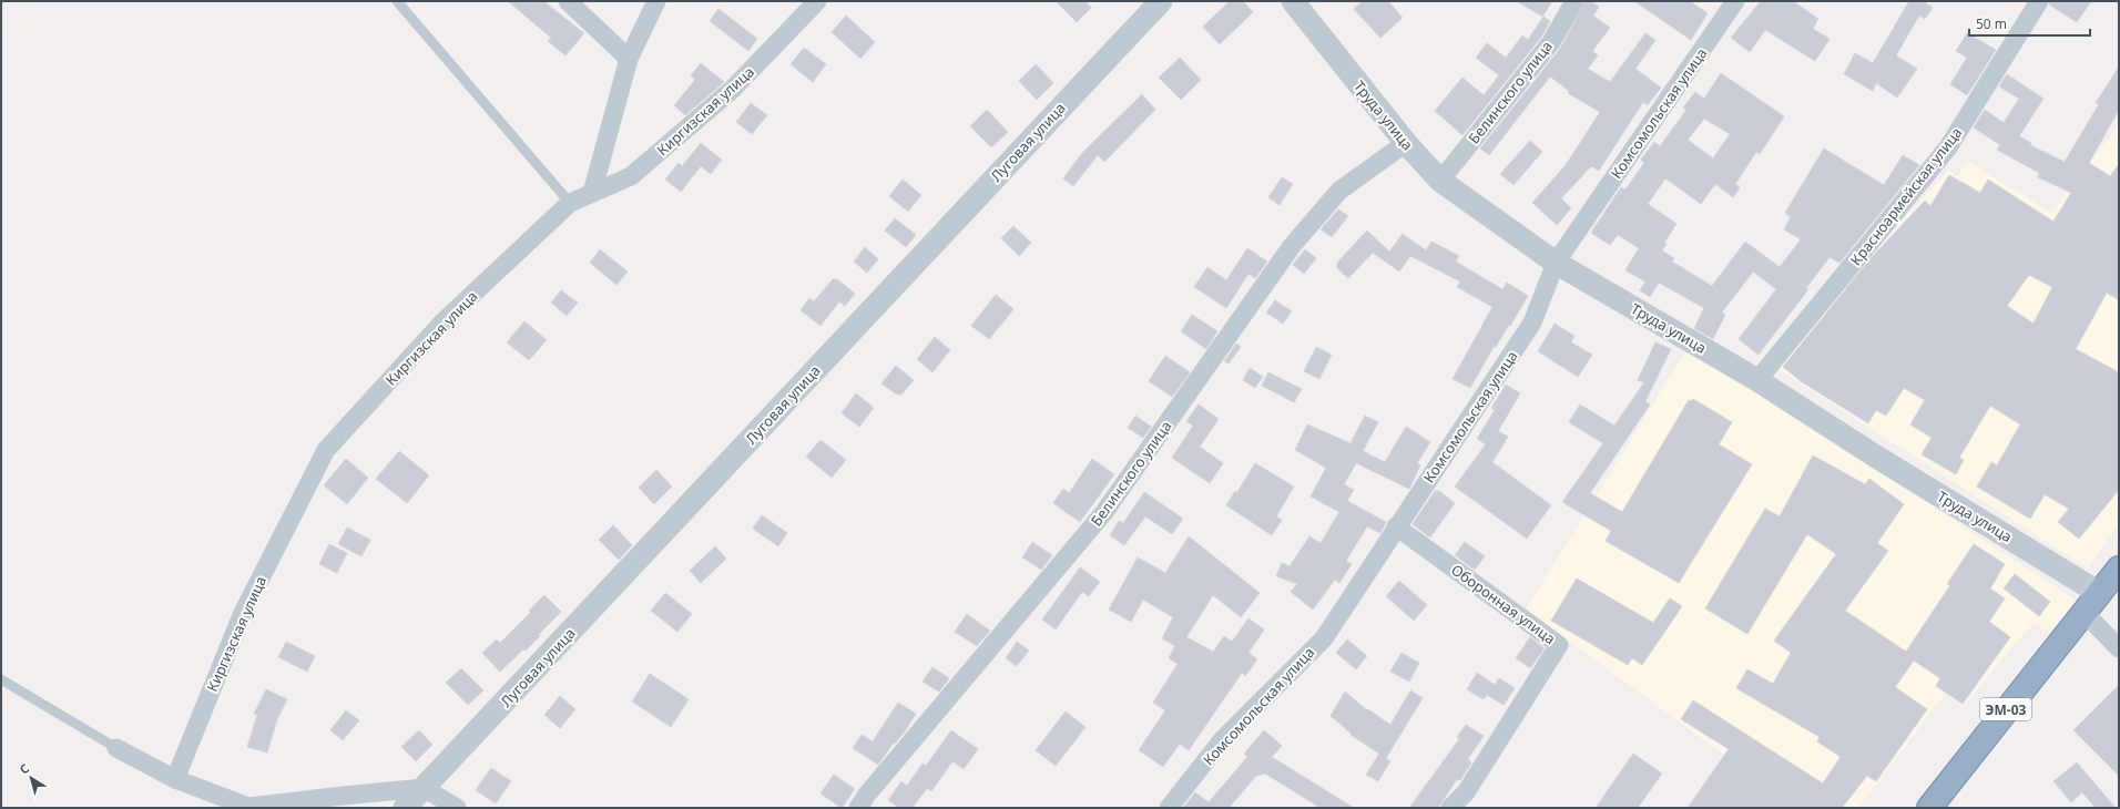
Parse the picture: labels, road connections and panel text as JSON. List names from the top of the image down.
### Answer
{
  "streets": {
    "highway": ["ЭМ-03"],
    "street": [
      "Белинского улица",
      "Киргизская улица",
      "Комсомольская улица",
      "Труда улица",
      "Луговая улица",
      "Красноармейская улица",
      "Оборонная улица"
    ]
  },
  "crossings": [
    ["Белинского улица", "Труда улица"],
    ["Комсомольская улица", "Труда улица"],
    ["Комсомольская улица", "Оборонная улица"],
    ["Труда улица", "Красноармейская улица"],
    ["Труда улица", "ЭМ-03"]
  ],
  "scale_bar": "50 m",
  "north": "top left"
}
